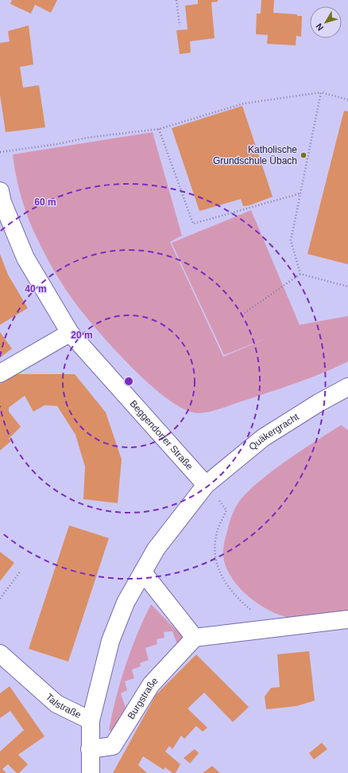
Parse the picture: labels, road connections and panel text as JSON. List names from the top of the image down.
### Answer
{
  "streets": {
    "street": [
      "Quäkergracht",
      "Beggendorfer Straße",
      "Burgstraße",
      "Talstraße"
    ]
  },
  "crossings": [
    ["Quäkergracht", "Beggendorfer Straße"],
    ["Burgstraße", "Talstraße"]
  ],
  "places": ["Katholische Grundschule Übach"],
  "north": "bottom left",
  "rings": ["60 m", "40 m", "20 m"]
}
